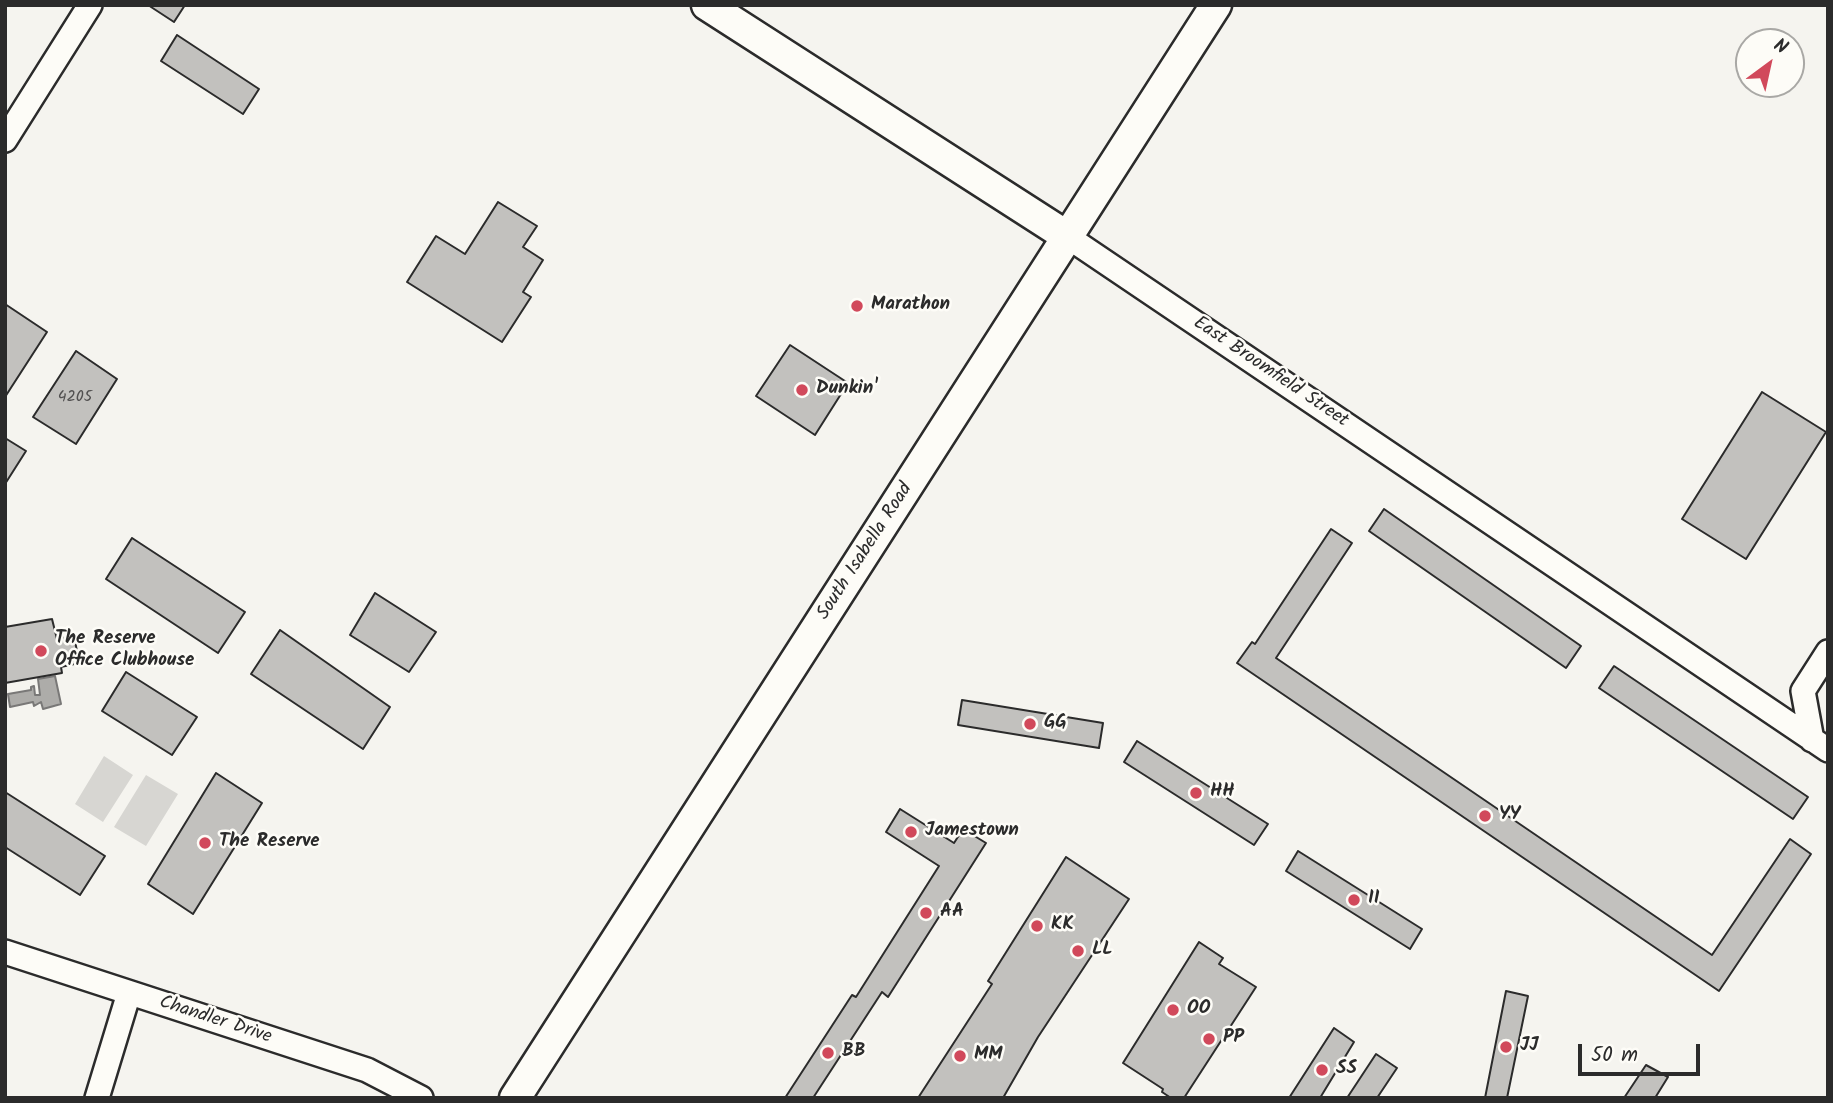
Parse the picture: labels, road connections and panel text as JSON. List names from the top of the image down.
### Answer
{
  "streets": {
    "main road": ["East Broomfield Street", "South Isabella Road"],
    "street": ["Chandler Drive"]
  },
  "crossings": [
    ["East Broomfield Street", "South Isabella Road"]
  ],
  "places": [
    "Marathon",
    "Dunkin'",
    "The Reserve Office Clubhouse",
    "GG",
    "HH",
    "YY",
    "Jamestown",
    "The Reserve",
    "II",
    "AA",
    "KK",
    "LL",
    "OO",
    "PP",
    "JJ",
    "BB",
    "MM",
    "SS"
  ],
  "house_numbers": ["4205"],
  "scale_bar": "50 m",
  "north": "top right"
}
